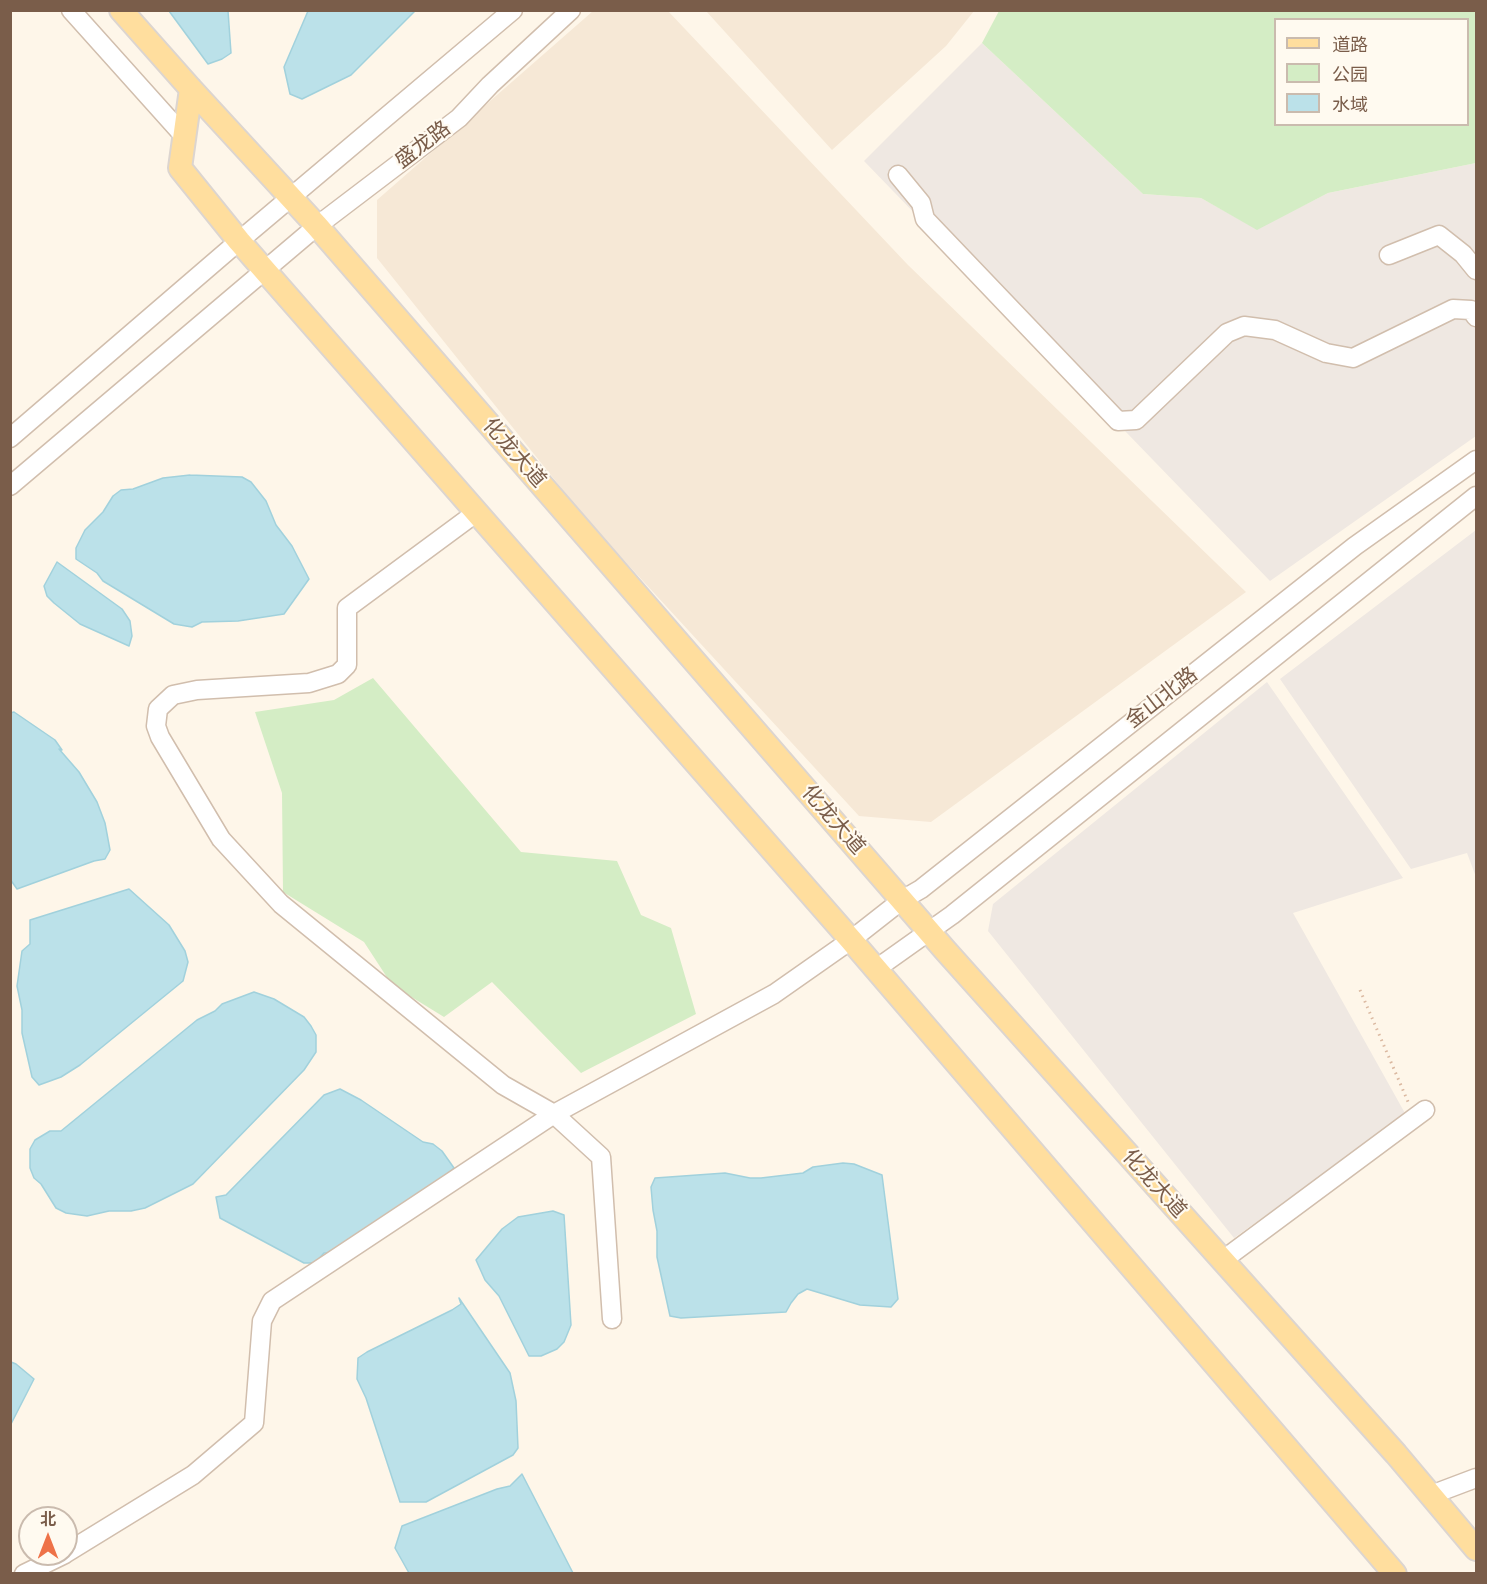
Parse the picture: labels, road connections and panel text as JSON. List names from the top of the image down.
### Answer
{
  "streets": {
    "main road": ["化龙大道"],
    "street": ["盛龙路", "金山北路"]
  },
  "crossings": [
    ["盛龙路", "化龙大道"],
    ["化龙大道", "金山北路"]
  ],
  "legend": ["道路", "公园", "水域"],
  "north": "top"
}
